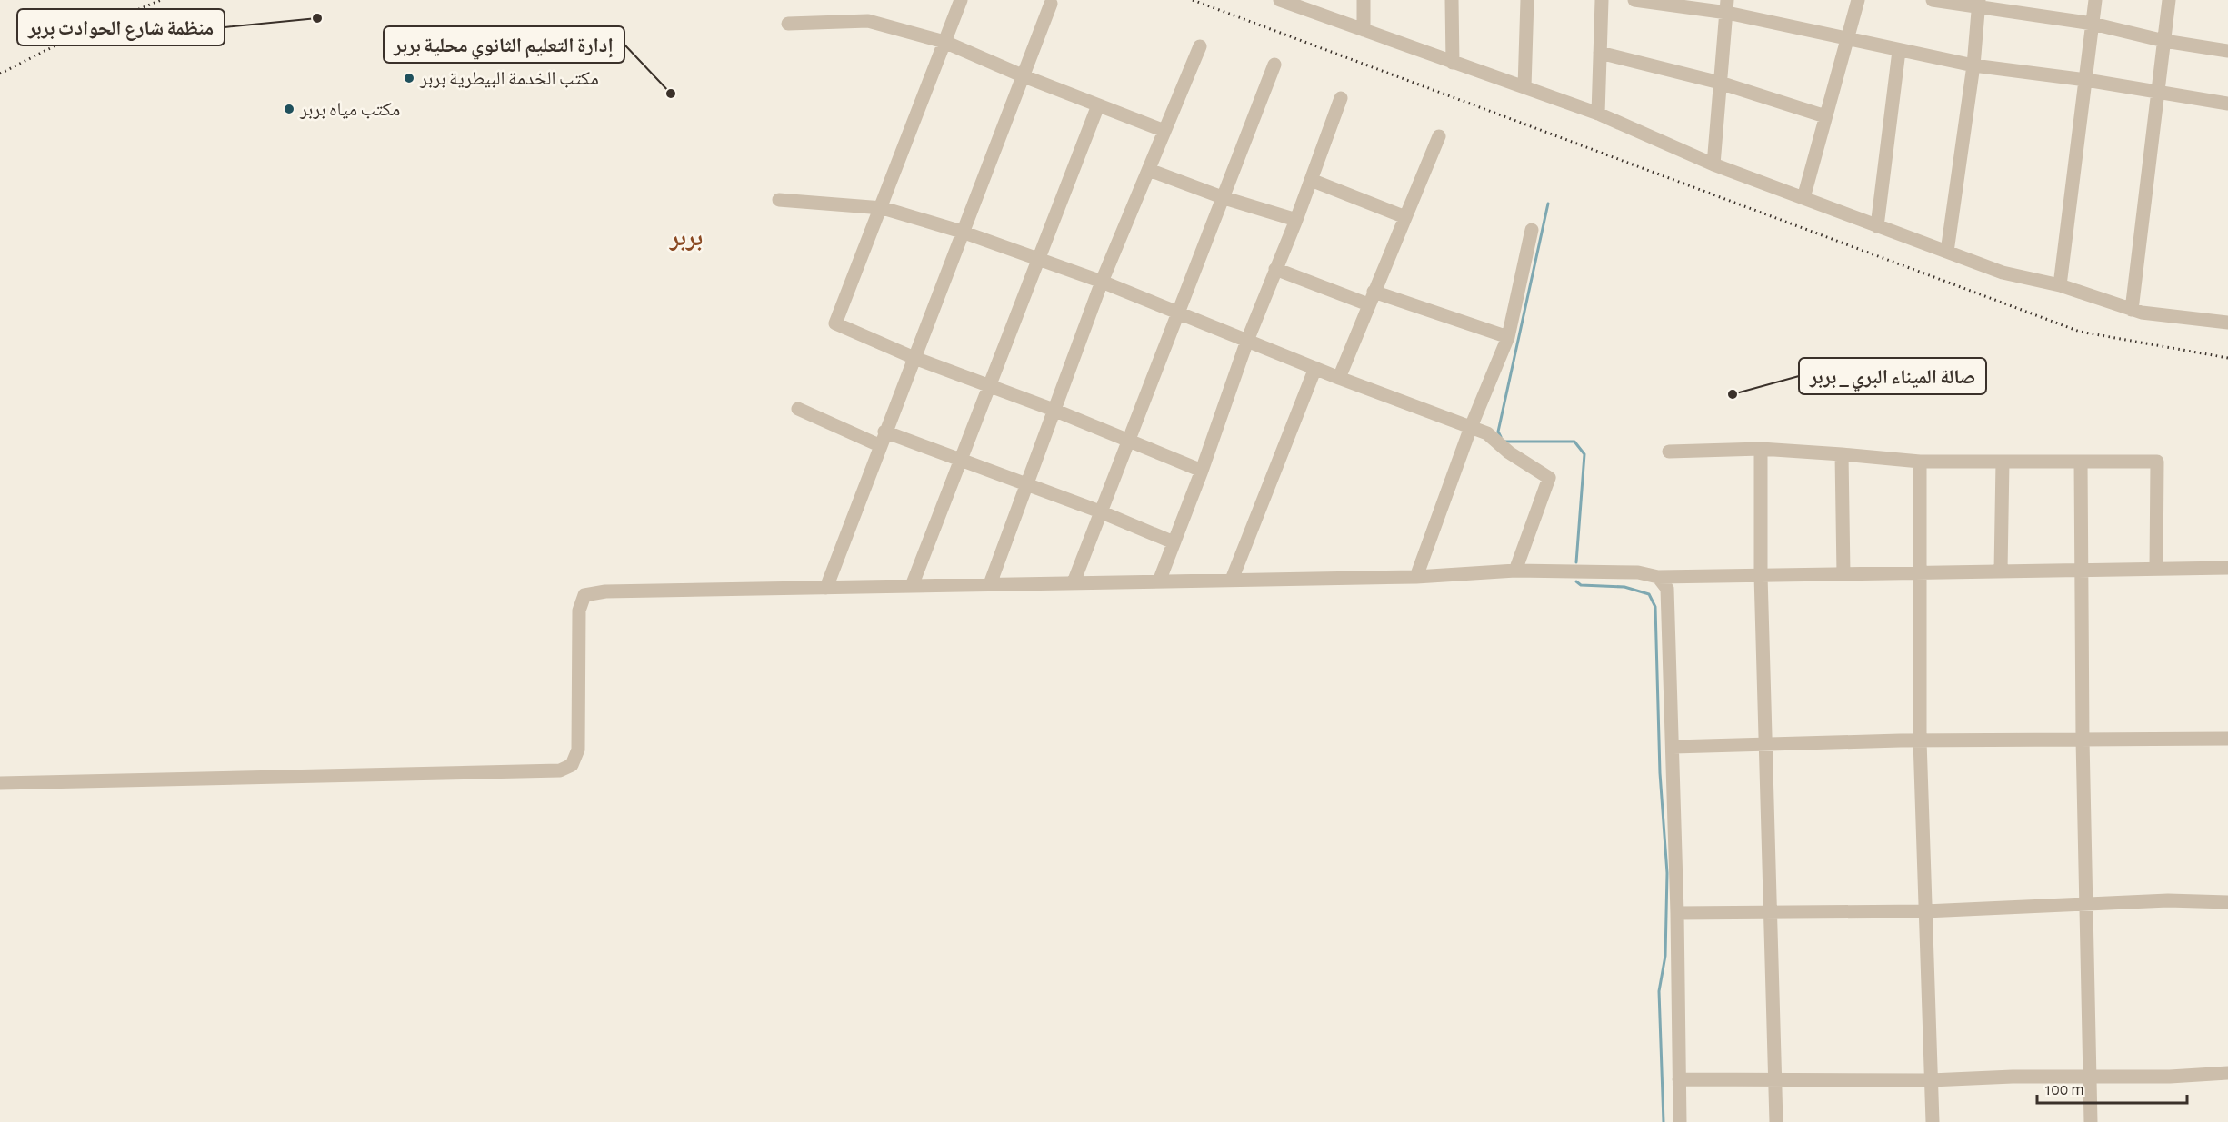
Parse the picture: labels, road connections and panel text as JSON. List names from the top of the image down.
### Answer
{
  "districts": ["بربر"],
  "places": [
    "منظمة شارع الحوادث بربر",
    "مكتب الخدمة البيطرية بربر",
    "إدارة التعليم الثانوي محلية بربر",
    "مكتب مياه بربر",
    "صالة الميناء البري _ بربر"
  ],
  "scale_bar": "100 m"
}
